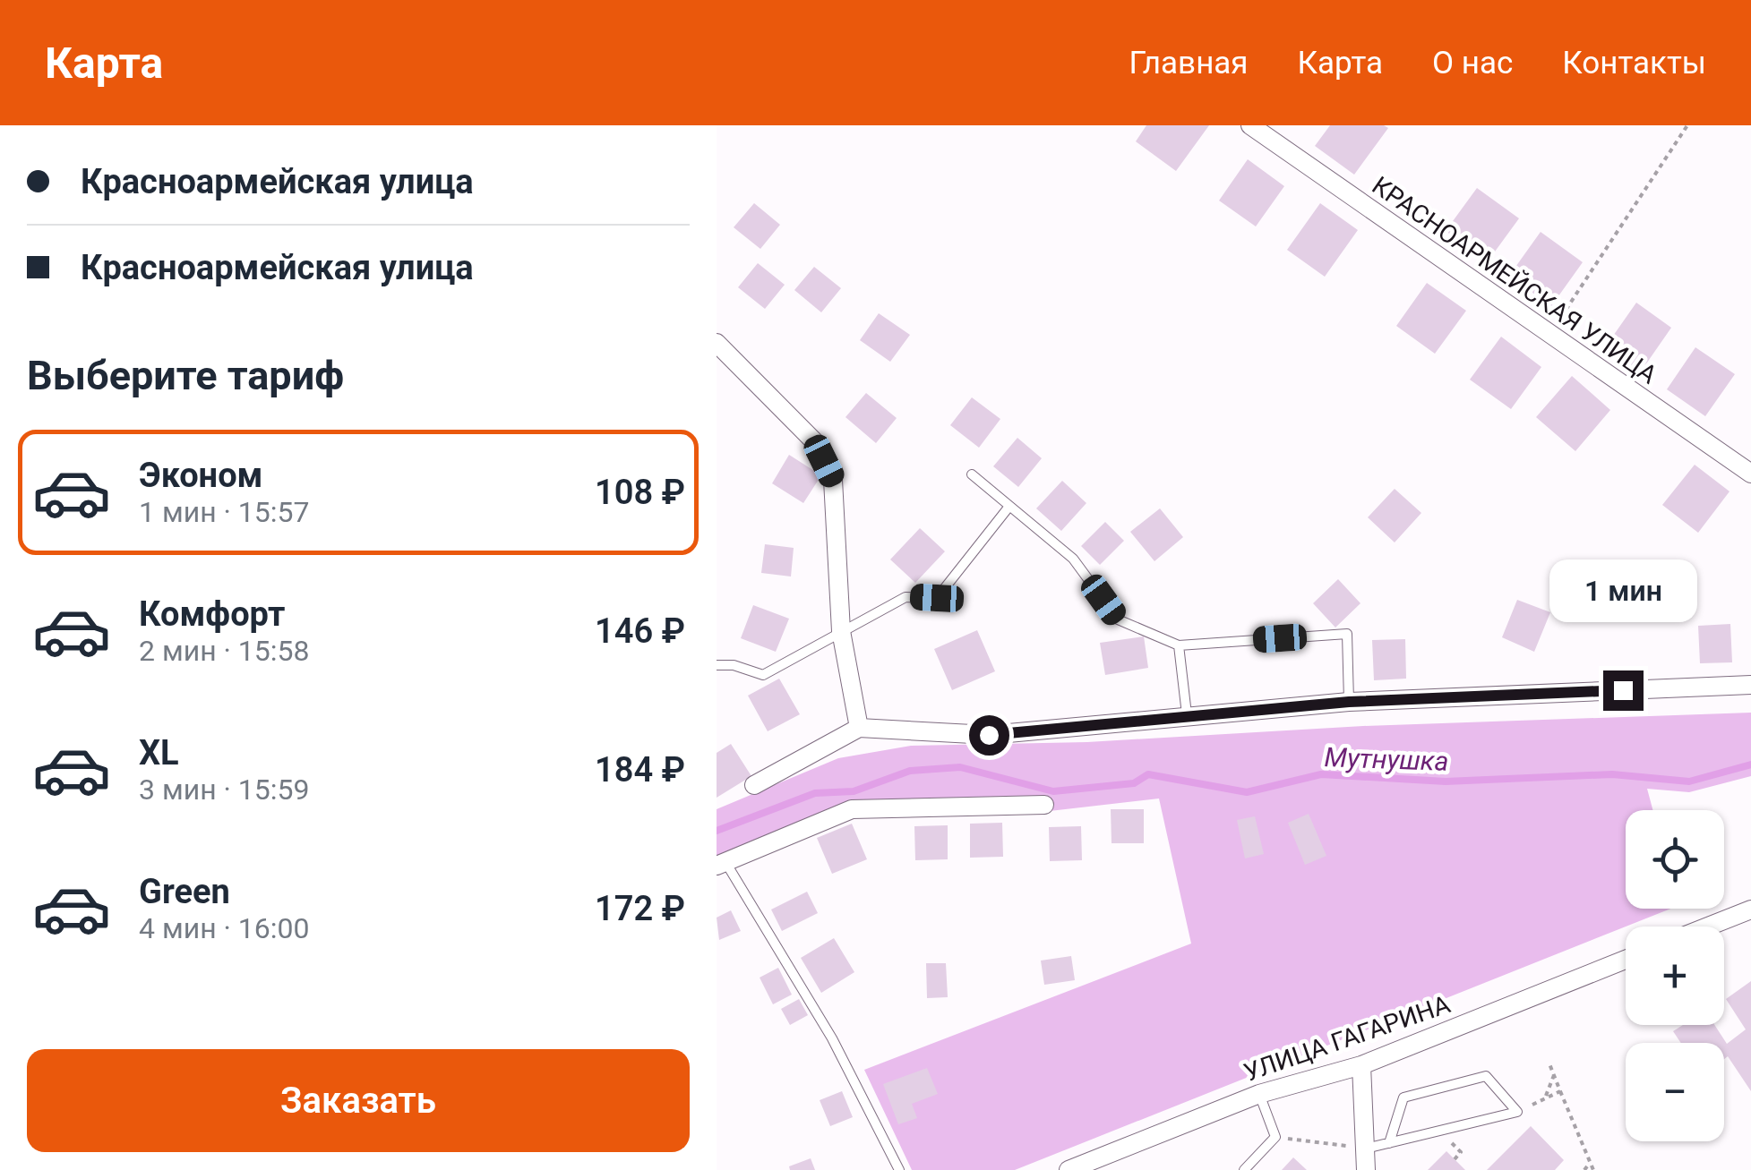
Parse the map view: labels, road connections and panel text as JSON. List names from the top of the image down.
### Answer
{
  "streets": {
    "street": ["КРАСНОАРМЕЙСКАЯ УЛИЦА", "УЛИЦА ГАГАРИНА"]
  },
  "water": ["Мутнушка"],
  "page": {
    "header": "Карта",
    "nav": [
      "Главная",
      "Карта",
      "О нас",
      "Контакты"
    ],
    "banner": ["Красноармейская улица", "Красноармейская улица"],
    "heading": "Выберите тариф",
    "list": [
      {
        "name": "Эконом",
        "note": "1 мин · 15:57",
        "value": "108 ₽"
      },
      {
        "name": "Комфорт",
        "note": "2 мин · 15:58",
        "value": "146 ₽"
      },
      {
        "name": "XL",
        "note": "3 мин · 15:59",
        "value": "184 ₽"
      },
      {
        "name": "Green",
        "note": "4 мин · 16:00",
        "value": "172 ₽"
      }
    ],
    "bubble": "1 мин",
    "map_buttons": ["+", "−"],
    "buttons": "Заказать"
  }
}
